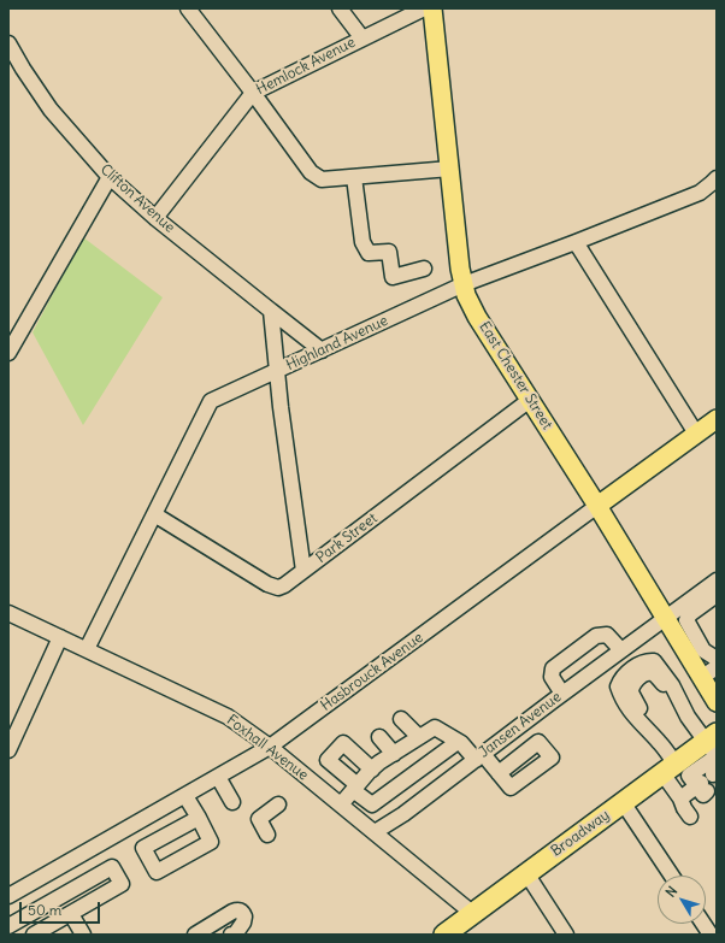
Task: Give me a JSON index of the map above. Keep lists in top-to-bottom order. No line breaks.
{"streets":{"highway":["Broadway"],"main road":["East Chester Street","Hasbrouck Avenue"],"street":["Hemlock Avenue","Clifton Avenue","Highland Avenue","Park Street","Jansen Avenue","Foxhall Avenue"]},"crossings":[["Hemlock Avenue","Clifton Avenue"],["Clifton Avenue","Highland Avenue"],["Highland Avenue","East Chester Street"],["Highland Avenue","Park Street"],["Highland Avenue","Foxhall Avenue"],["East Chester Street","Park Street"],["East Chester Street","Hasbrouck Avenue"],["East Chester Street","Jansen Avenue"],["Hasbrouck Avenue","Foxhall Avenue"],["Jansen Avenue","Foxhall Avenue"],["Foxhall Avenue","Broadway"]],"scale_bar":"50 m","north":"top left"}
